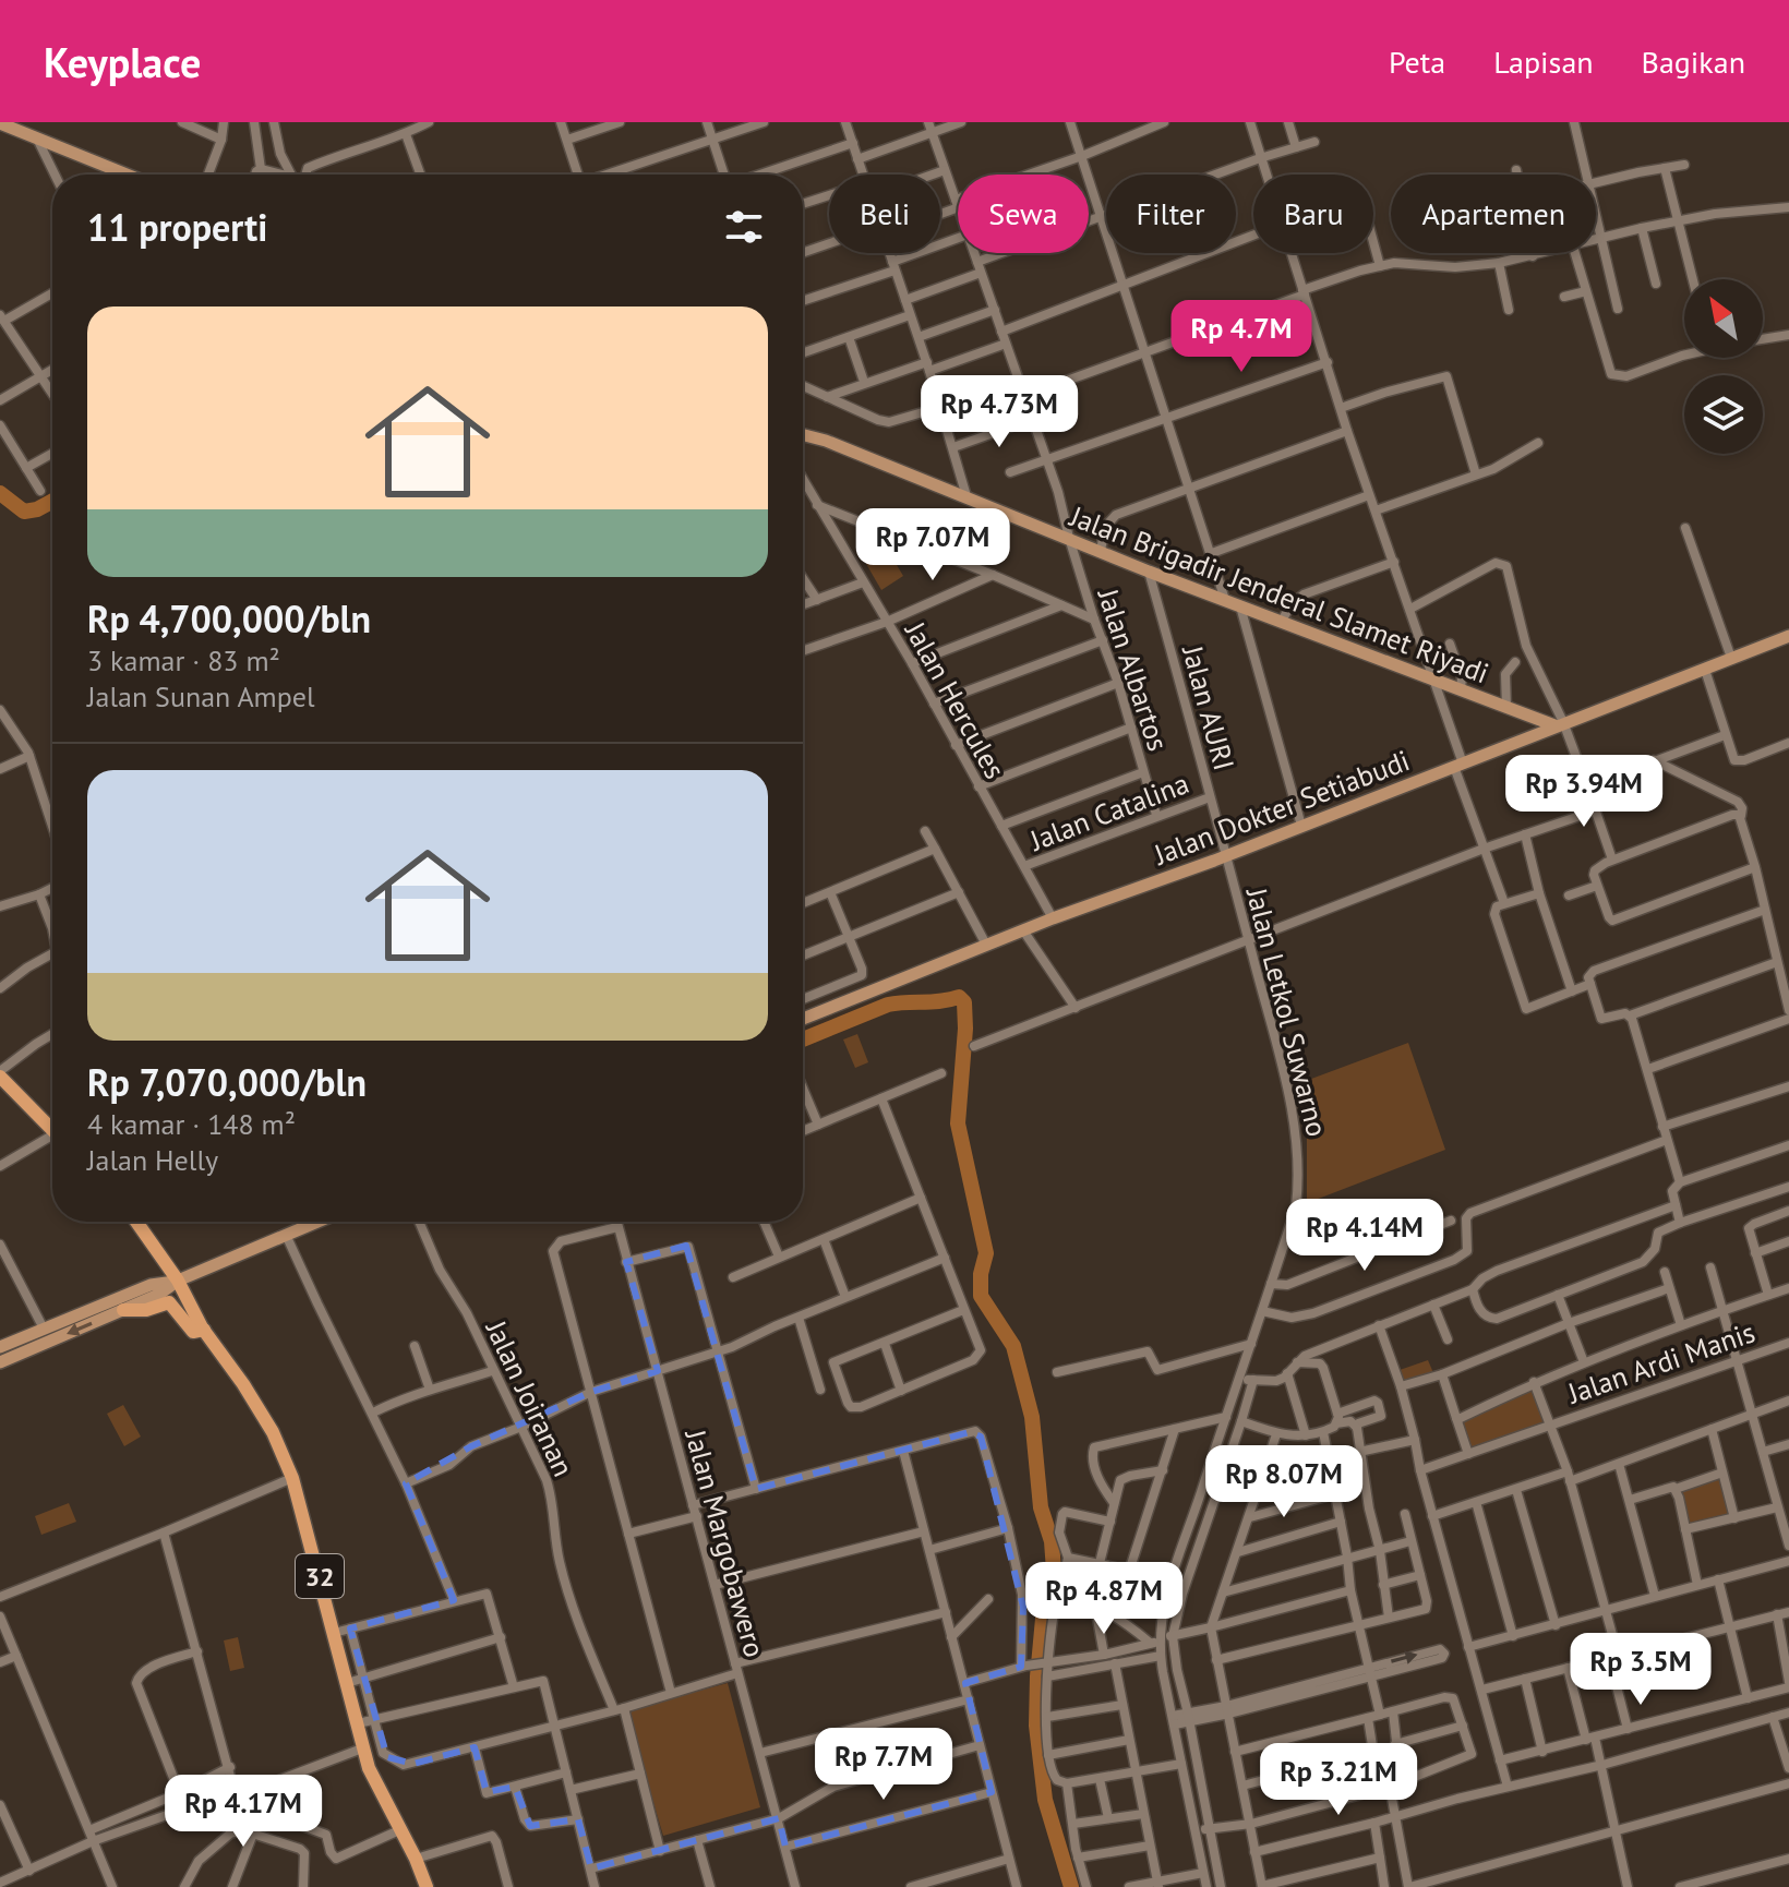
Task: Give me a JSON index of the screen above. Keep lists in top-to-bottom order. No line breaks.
{"streets":{"highway":["32"],"main road":["Jalan Brigadir Jenderal Slamet Riyadi","Jalan Dokter Setiabudi"],"street":["Jalan Albartos","Jalan Hercules","Jalan AURI","Jalan Catalina","Jalan Letkol Suwarno","Jalan Ardi Manis","Jalan Joiranan","Jalan Margobawero"]},"crossings":[["Jalan Brigadir Jenderal Slamet Riyadi","Jalan Albartos"],["Jalan Brigadir Jenderal Slamet Riyadi","Jalan AURI"],["Jalan Brigadir Jenderal Slamet Riyadi","Jalan Dokter Setiabudi"],["Jalan Albartos","Jalan Catalina"],["Jalan Hercules","Jalan Dokter Setiabudi"],["Jalan Hercules","Jalan Catalina"],["Jalan AURI","Jalan Dokter Setiabudi"],["Jalan AURI","Jalan Catalina"],["Jalan AURI","Jalan Letkol Suwarno"],["Jalan Dokter Setiabudi","Jalan Letkol Suwarno"]],"north":"top left","page":{"header":"Keyplace","nav":["Peta","Lapisan","Bagikan"],"chip":["Beli","Sewa","Filter","Baru","Apartemen"],"heading":"11 properti","list":[{"name":"Rp 4,700,000/bln","note":"3 kamar · 83 m² · Jalan Sunan Ampel"},{"name":"Rp 7,070,000/bln","note":"4 kamar · 148 m² · Jalan Helly"}],"price":["Rp 4.7M","Rp 4.73M","Rp 7.07M","Rp 3.94M","Rp 4.14M","Rp 8.07M","Rp 4.87M","Rp 3.5M","Rp 7.7M","Rp 3.21M","Rp 4.17M"]}}
